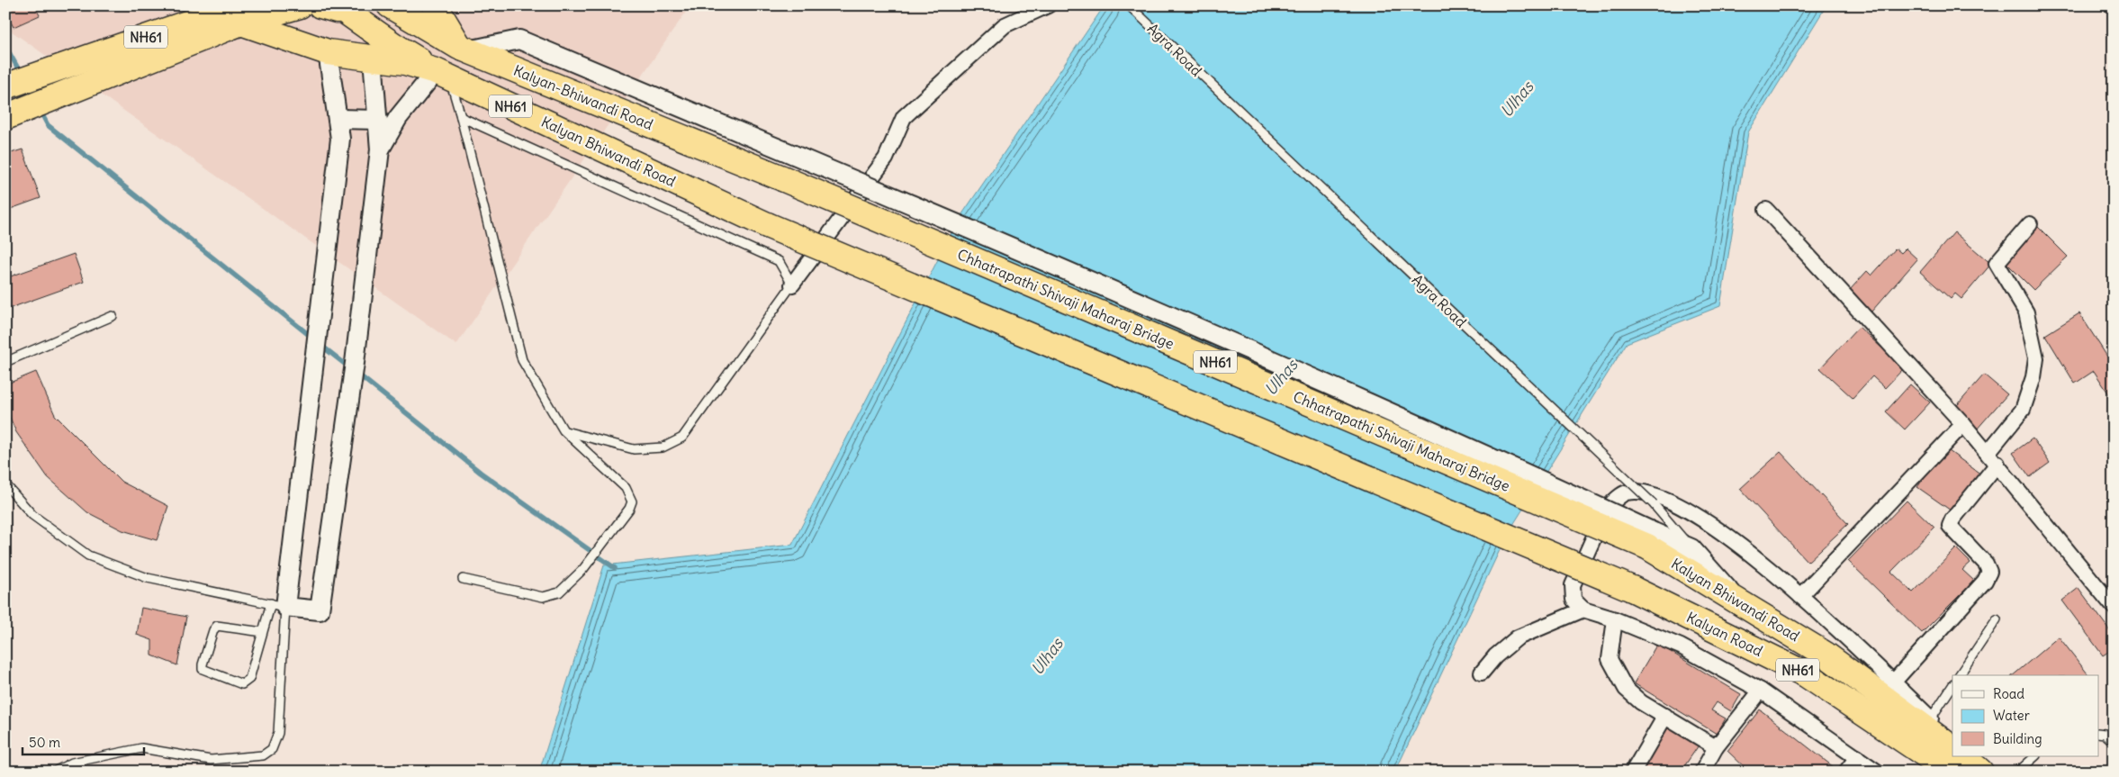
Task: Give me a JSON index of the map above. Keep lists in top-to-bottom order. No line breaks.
{"streets":{"highway":["NH61","Kalyan-Bhiwandi Road","Kalyan Bhiwandi Road","Chhatrapathi Shivaji Maharaj Bridge","Kalyan Road"],"street":["Agra Road"]},"crossings":[["NH61","Kalyan Bhiwandi Road"],["Agra Road","Kalyan Bhiwandi Road"],["Kalyan-Bhiwandi Road","Chhatrapathi Shivaji Maharaj Bridge"],["Kalyan Bhiwandi Road","Chhatrapathi Shivaji Maharaj Bridge"],["Kalyan Bhiwandi Road","Kalyan Road"]],"water":["Ulhas"],"legend":["Road","Water","Building"],"scale_bar":"50 m"}
